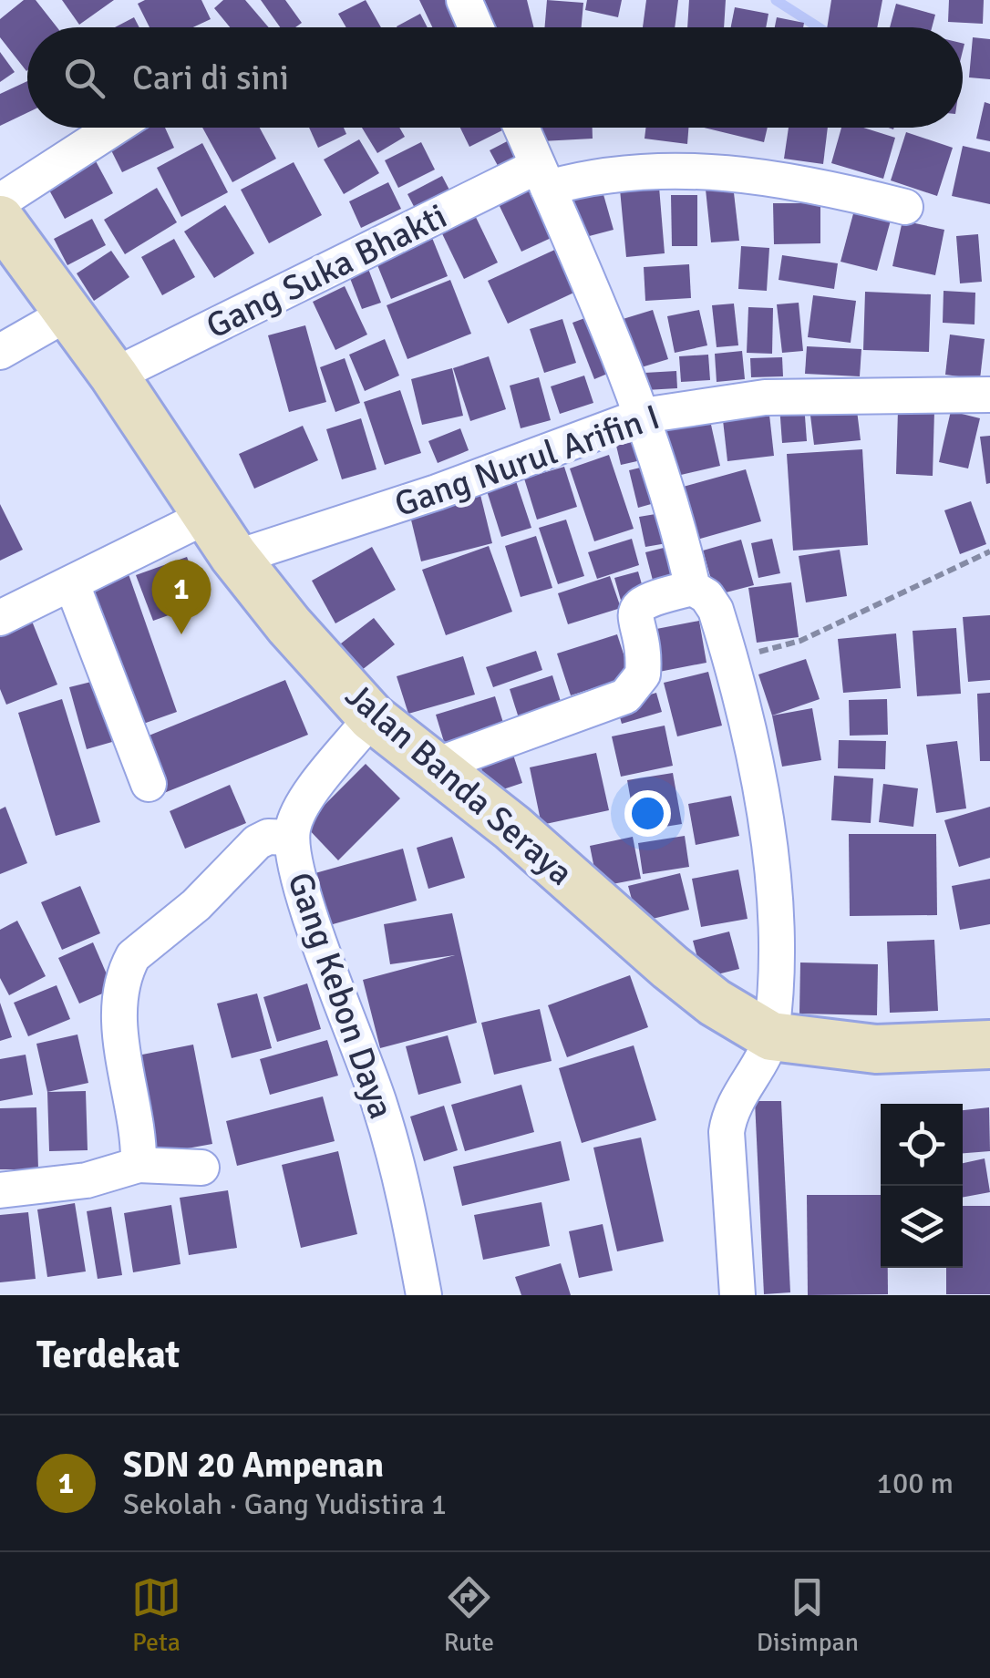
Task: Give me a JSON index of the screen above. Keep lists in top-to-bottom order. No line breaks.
{"streets":{"street":["Gang Suka Bhakti","Gang Nurul Arifin I","Jalan Banda Seraya","Gang Kebon Daya"]},"crossings":[["Gang Suka Bhakti","Jalan Banda Seraya"],["Gang Nurul Arifin I","Jalan Banda Seraya"],["Jalan Banda Seraya","Gang Kebon Daya"]],"page":{"search":"Cari di sini","pins":"1","heading":"Terdekat","list":[{"mark":"1","name":"SDN 20 Ampenan","note":"Sekolah · Gang Yudistira 1","value":"100 m"}],"nav":["Peta","Rute","Disimpan"]}}
